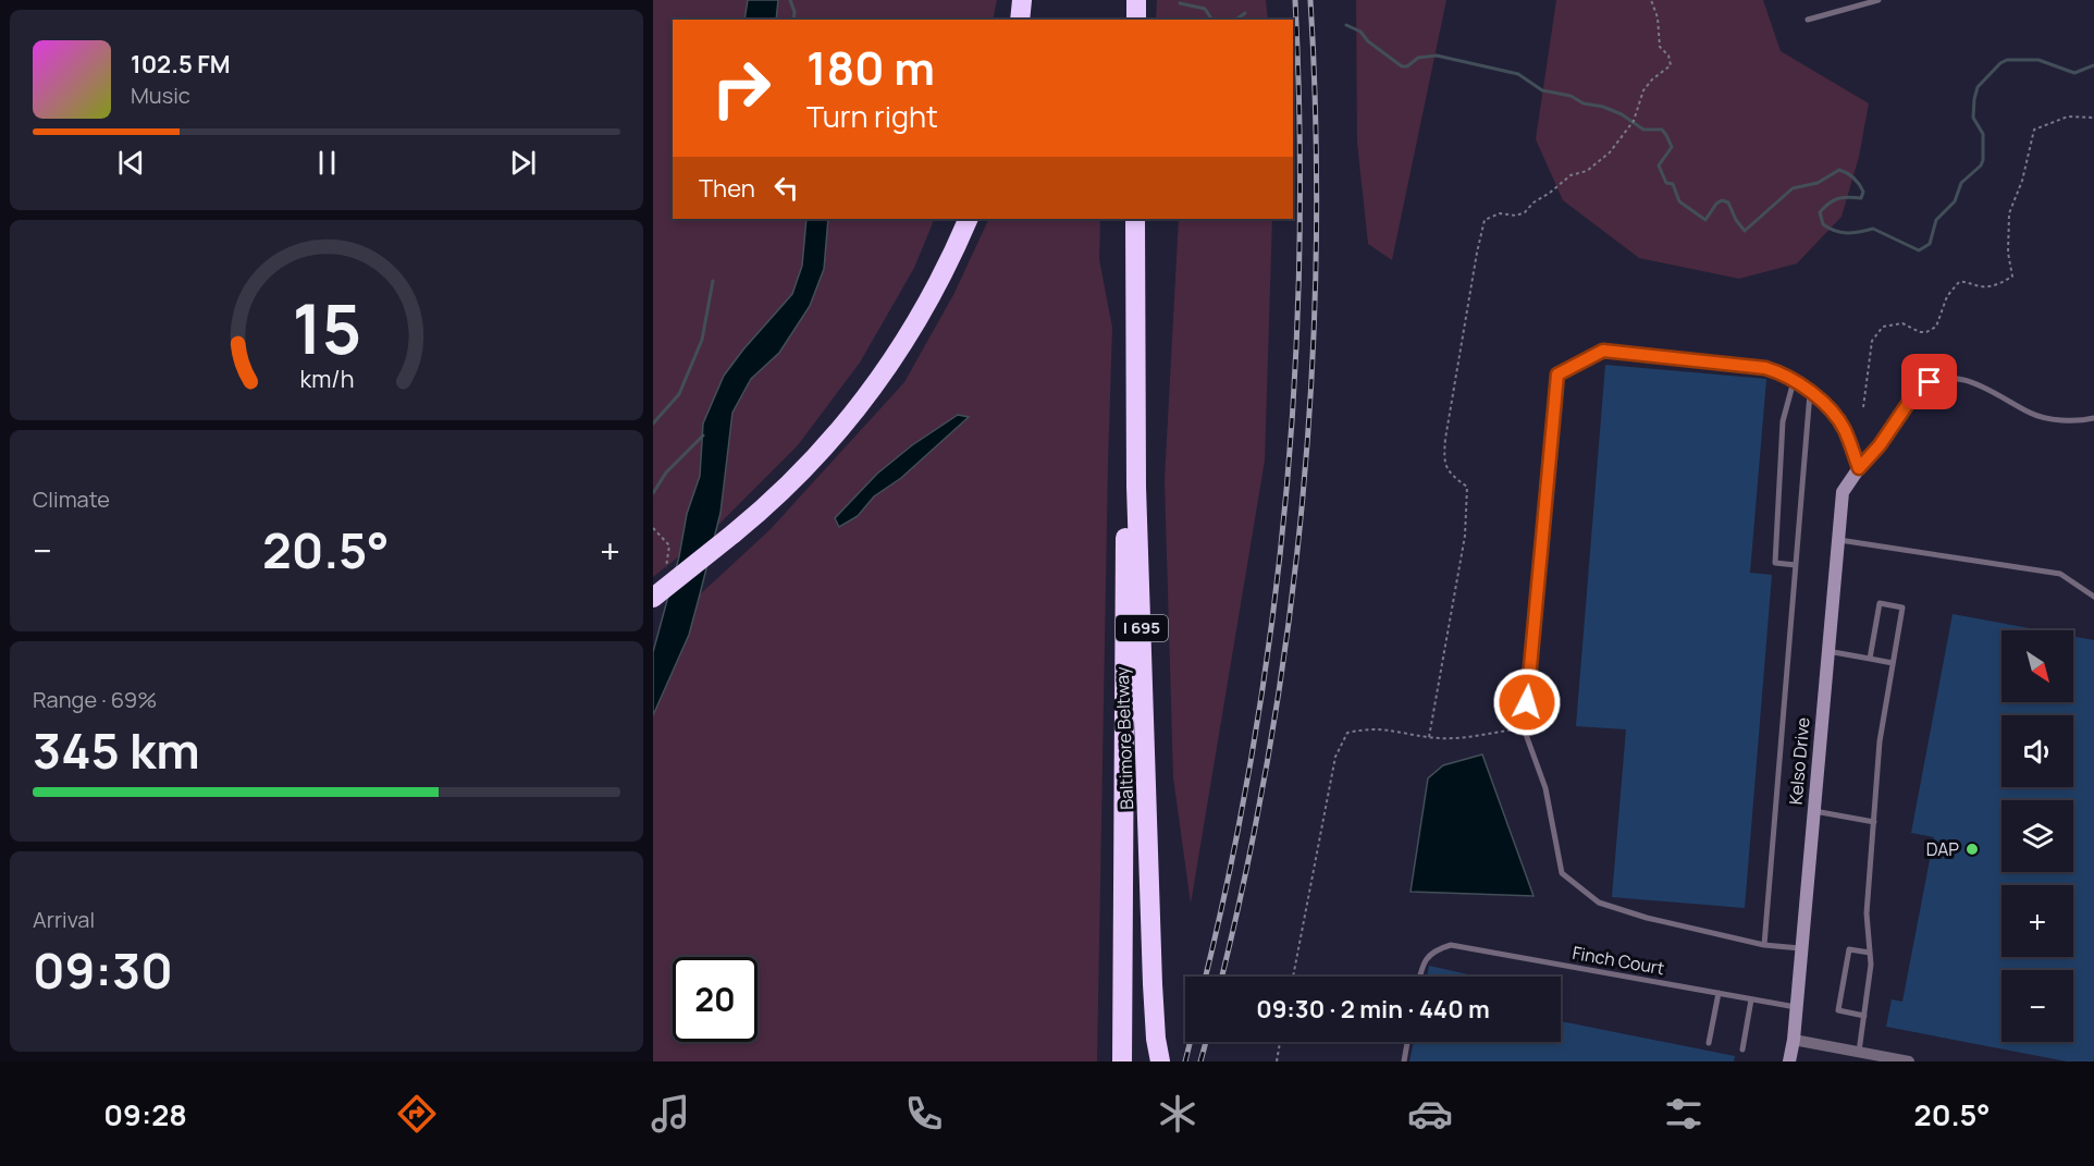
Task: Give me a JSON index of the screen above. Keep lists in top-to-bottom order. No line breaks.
{"streets":{"highway":["I 695","Baltimore Beltway"],"street":["Kelso Drive"],"lane":["Finch Court"]},"crossings":[["Kelso Drive","Finch Court"]],"places":["DAP"],"north":"bottom right","page":{"turn":["180 m","Turn right"],"song":["102.5 FM","Music"],"then":"Then","tile":["Climate",["Range · 69%","345 km"],["Arrival","09:30"]],"heat":["−","20.5°","+"],"map_buttons":["+","−"],"limit":"20","trip":"09:30 · 2 min · 440 m","tabs":["09:28","20.5°"],"gauge":["15","km/h"]}}
